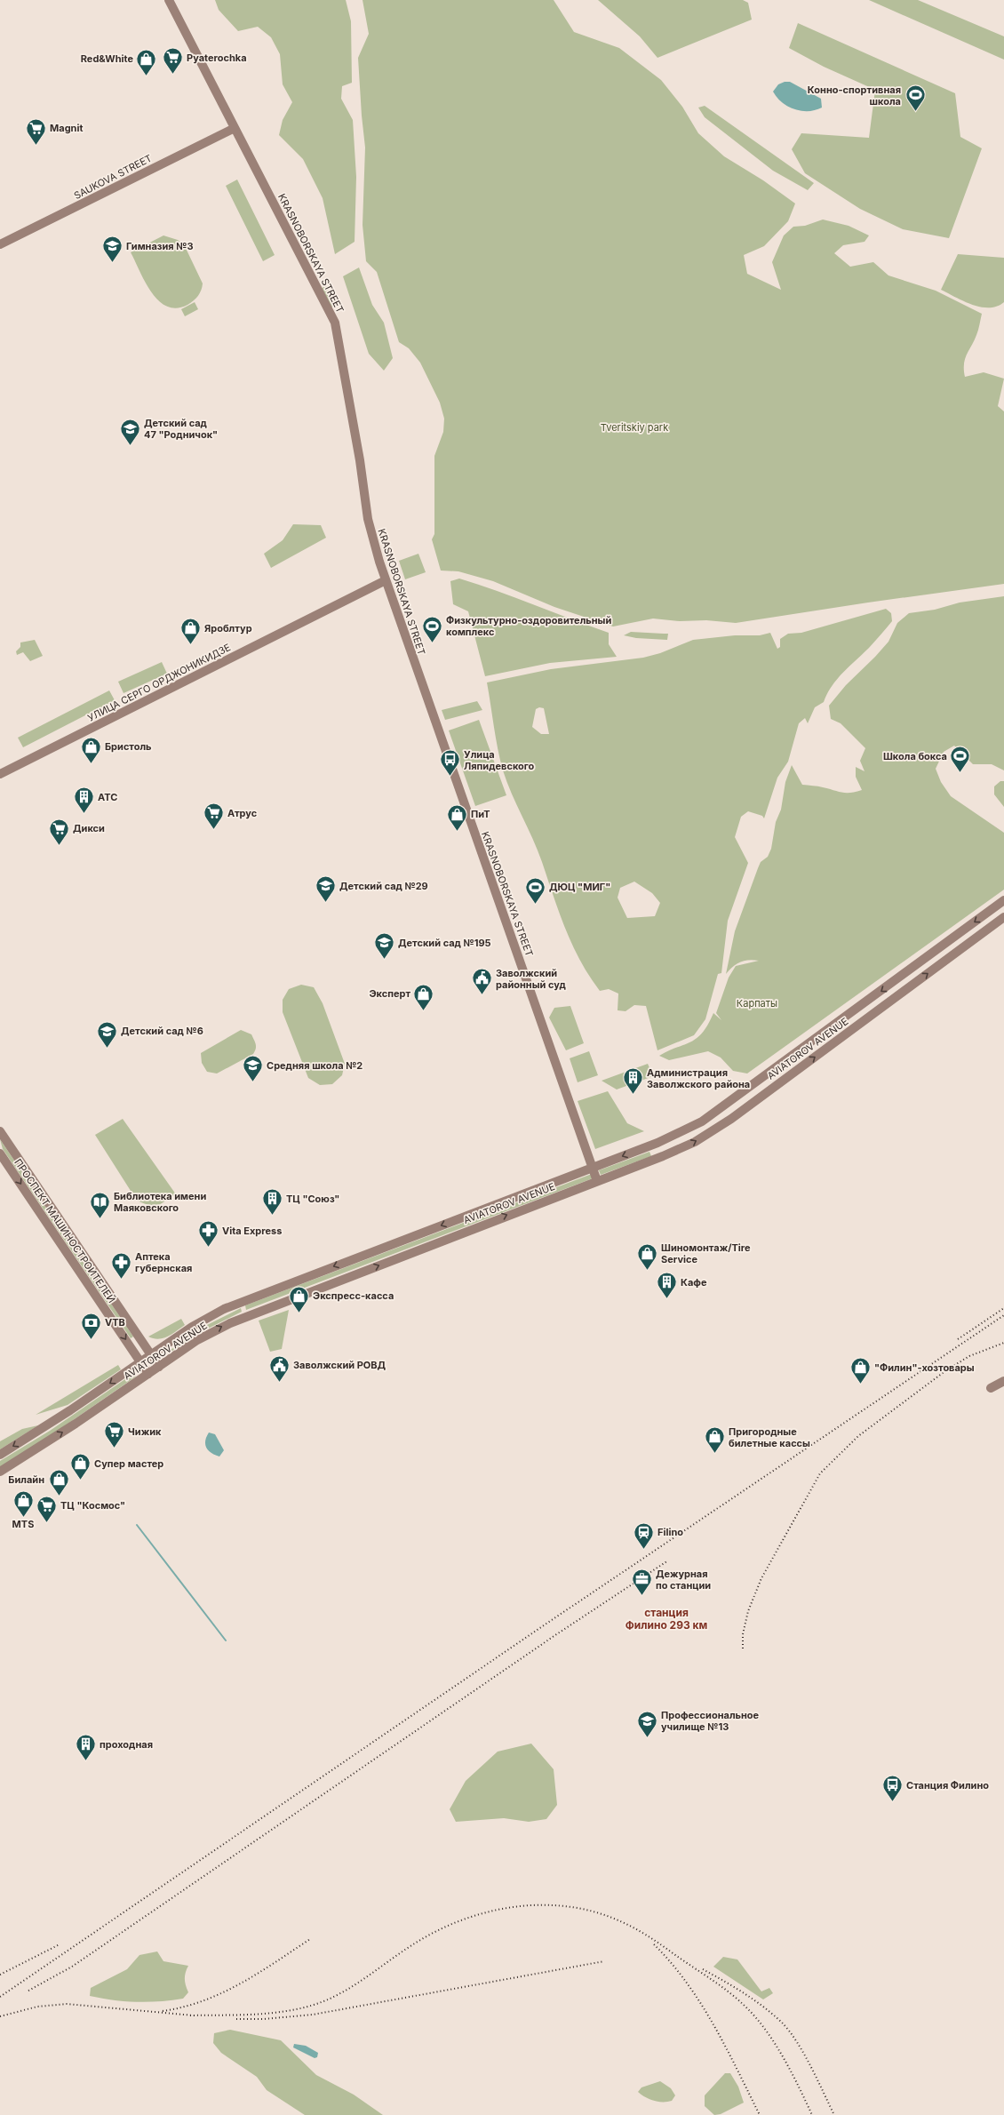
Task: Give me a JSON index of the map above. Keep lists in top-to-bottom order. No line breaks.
{"streets":{"main road":["SAUKOVA STREET","KRASNOBORSKAYA STREET","УЛИЦА СЕРГО ОРДЖОНИКИДЗЕ","AVIATOROV AVENUE","ПРОСПЕКТ МАШИНОСТРОИТЕЛЕЙ"]},"crossings":[["SAUKOVA STREET","KRASNOBORSKAYA STREET"],["KRASNOBORSKAYA STREET","УЛИЦА СЕРГО ОРДЖОНИКИДЗЕ"],["KRASNOBORSKAYA STREET","AVIATOROV AVENUE"],["AVIATOROV AVENUE","ПРОСПЕКТ МАШИНОСТРОИТЕЛЕЙ"]],"districts":["станция Филино 293 км"],"parks":["Tveritskiy park","Карпаты"],"places":{"supermarket":["Pyaterochka","Magnit","Атрус","Дикси","Чижик","ТЦ \"Космос\""],"shop":["Red&White","Яроблтур","Бристоль","ПиТ","Эксперт","Шиномонтаж/Tire Service","Экспресс-касса","\"Филин\"-хозтовары","Пригородные билетные кассы","Супер мастер","Билайн","MTS"],"sports":["Конно-спортивная школа","Физкультурно-оздоровительный комплекс","Школа бокса","ДЮЦ \"МИГ\""],"school or university":["Гимназия №3","Детский сад 47 \"Родничок\"","Детский сад №29","Детский сад №195","Детский сад №6","Средняя школа №2","Профессиональное училище №13"],"bus stop":["Улица Ляпидевского","Станция Филино"],"building":["АТС","Администрация Заволжского района","ТЦ \"Союз\"","Кафе","проходная"],"public building":["Заволжский районный суд","Заволжский РОВД"],"library":["Библиотека имени Маяковского"],"pharmacy":["Vita Express","Аптека губернская"],"bank":["VTB"],"station":["Filino"],"office":["Дежурная по станции"]}}
